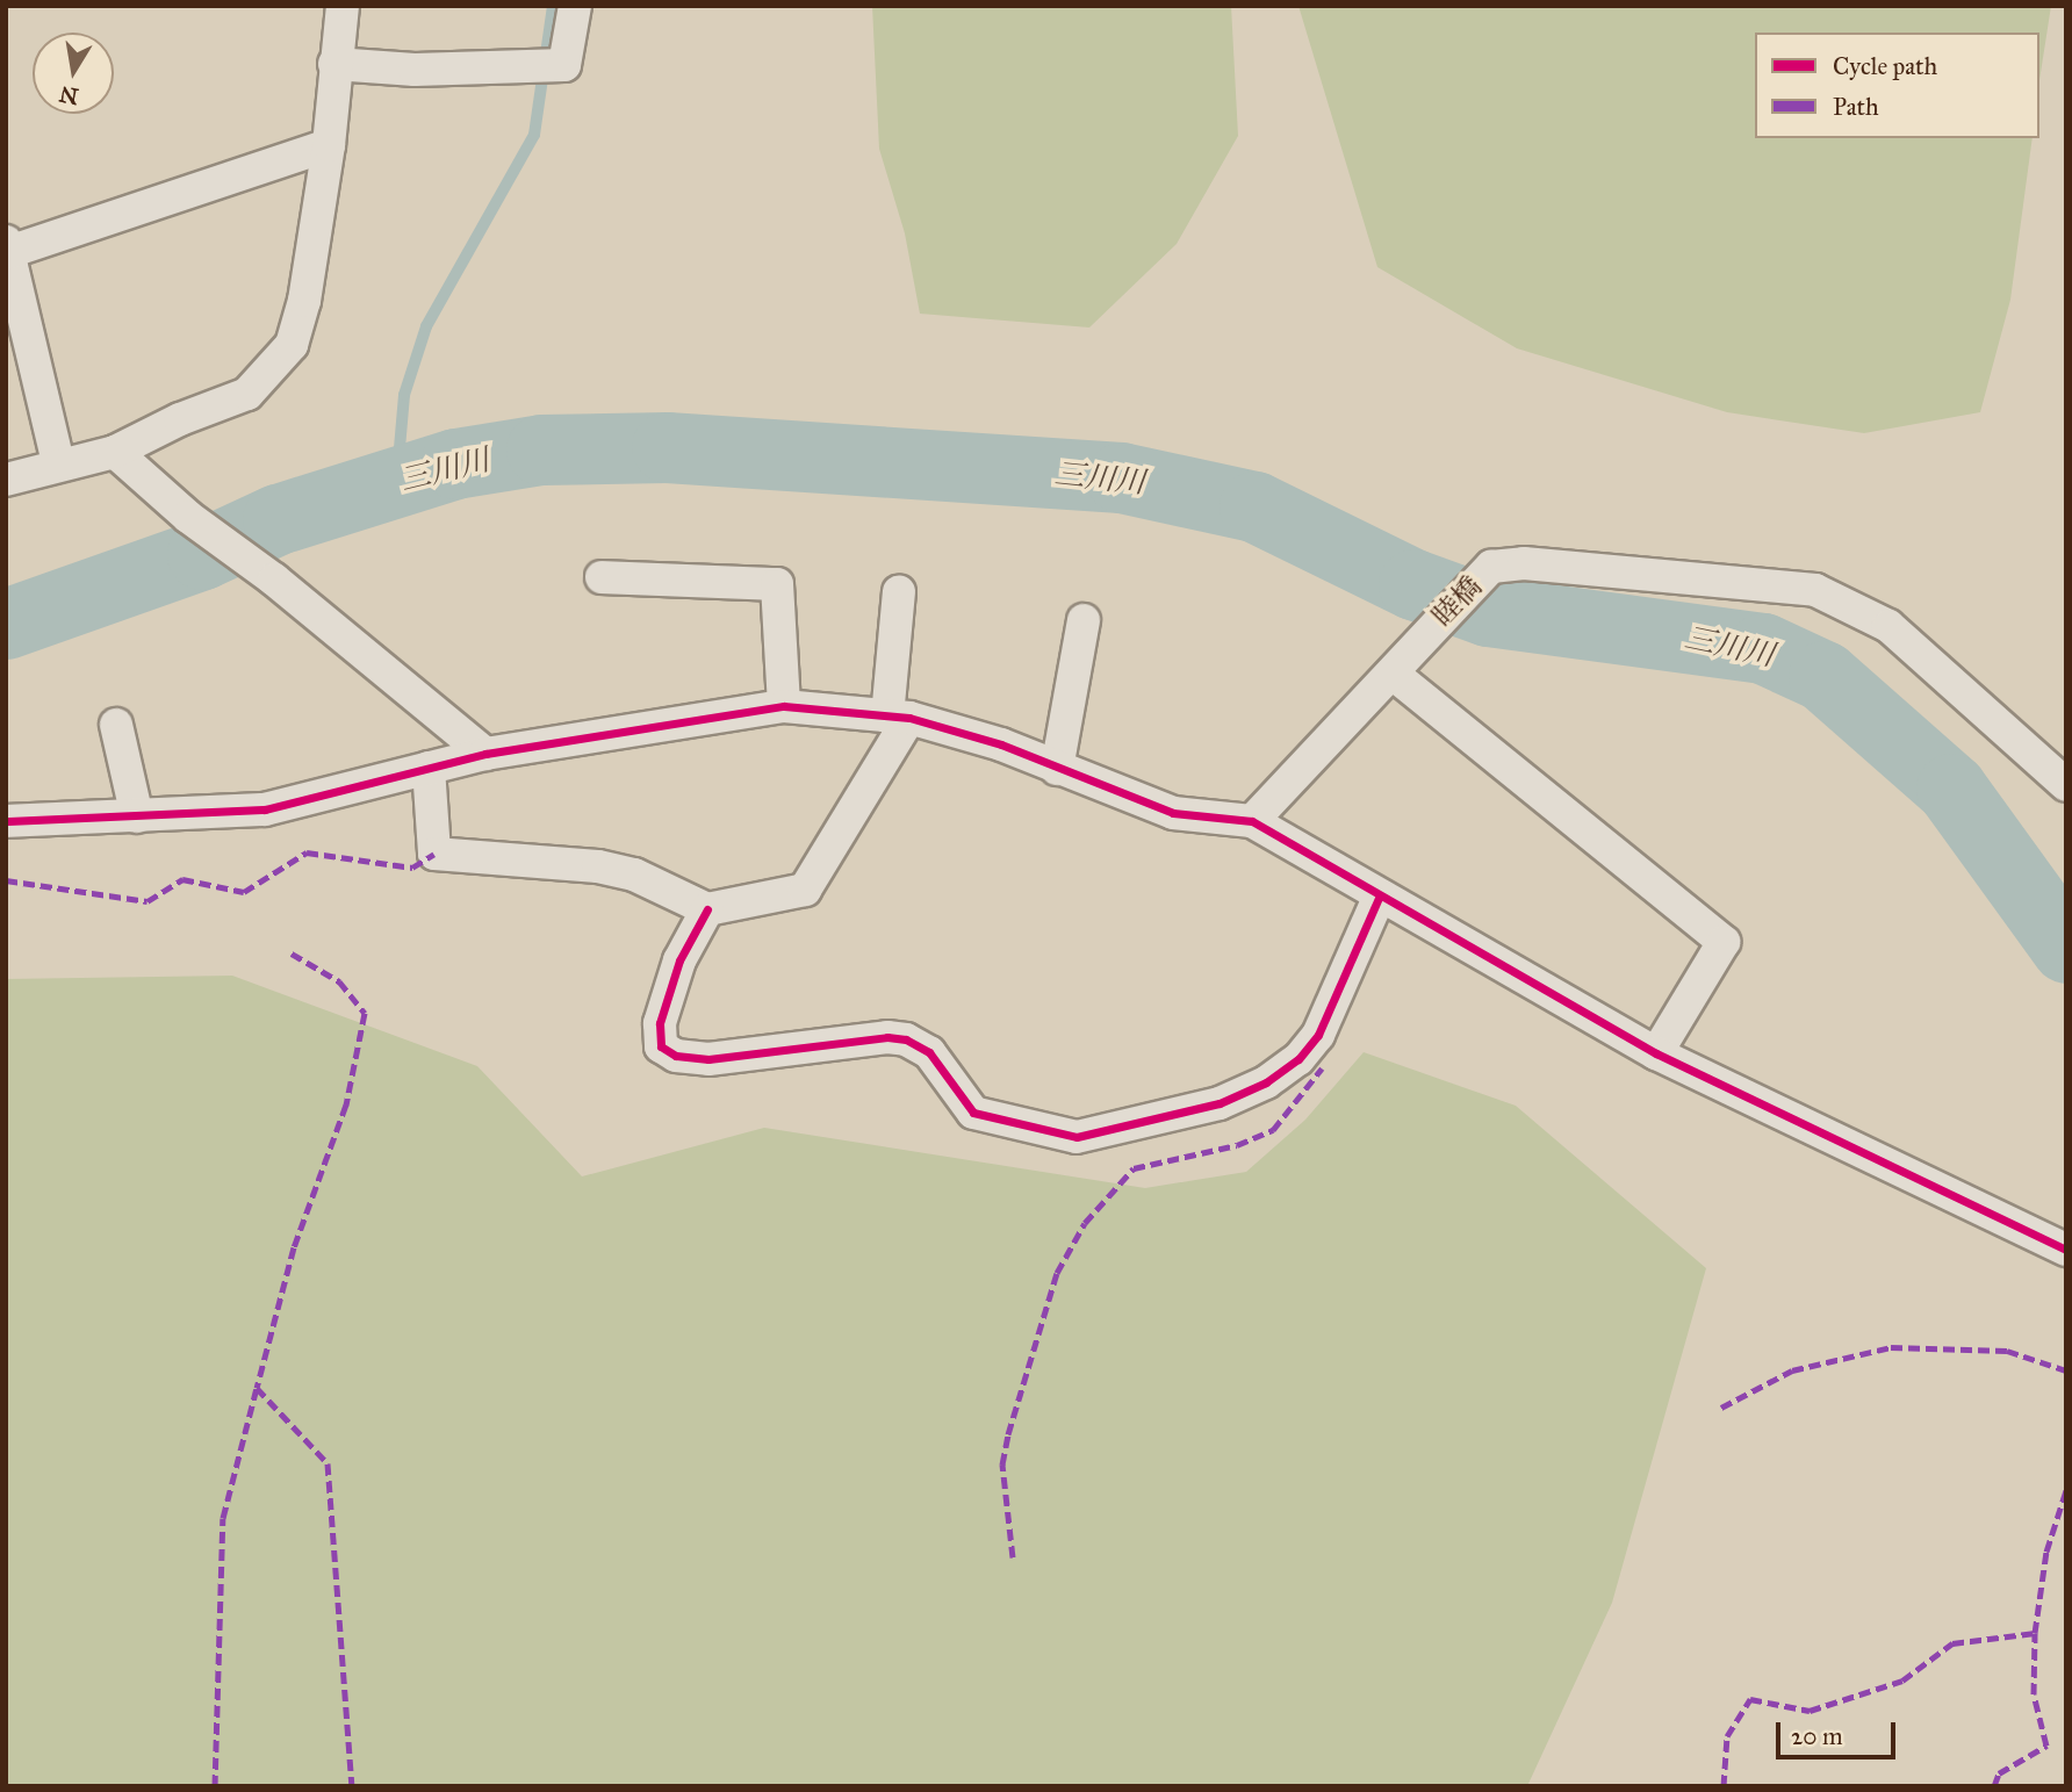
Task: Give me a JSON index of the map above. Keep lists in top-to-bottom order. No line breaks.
{"streets":{"street":["睦橋"]},"water":["三川川"],"legend":["Cycle path","Path"],"scale_bar":"20 m","north":"bottom"}
